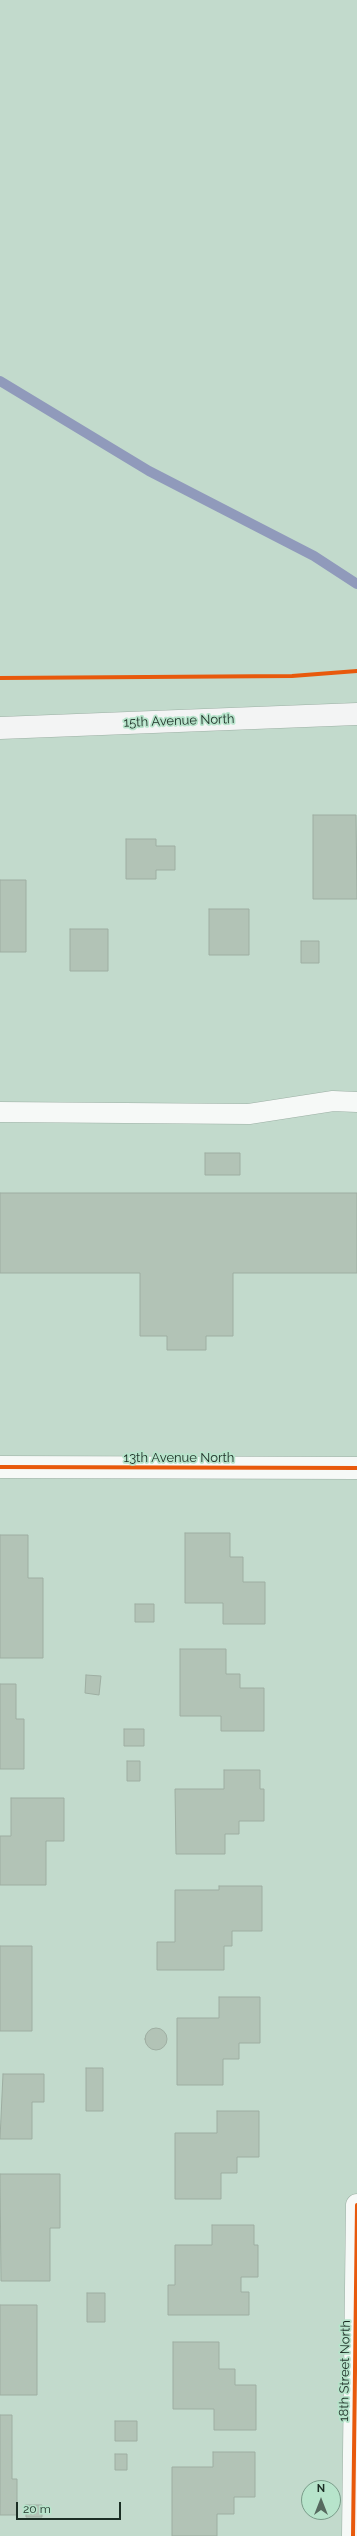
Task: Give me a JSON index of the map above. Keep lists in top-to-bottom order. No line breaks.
{"streets":{"main road":["15th Avenue North"],"street":["13th Avenue North","18th Street North"]},"scale_bar":"20 m","north":"top"}
